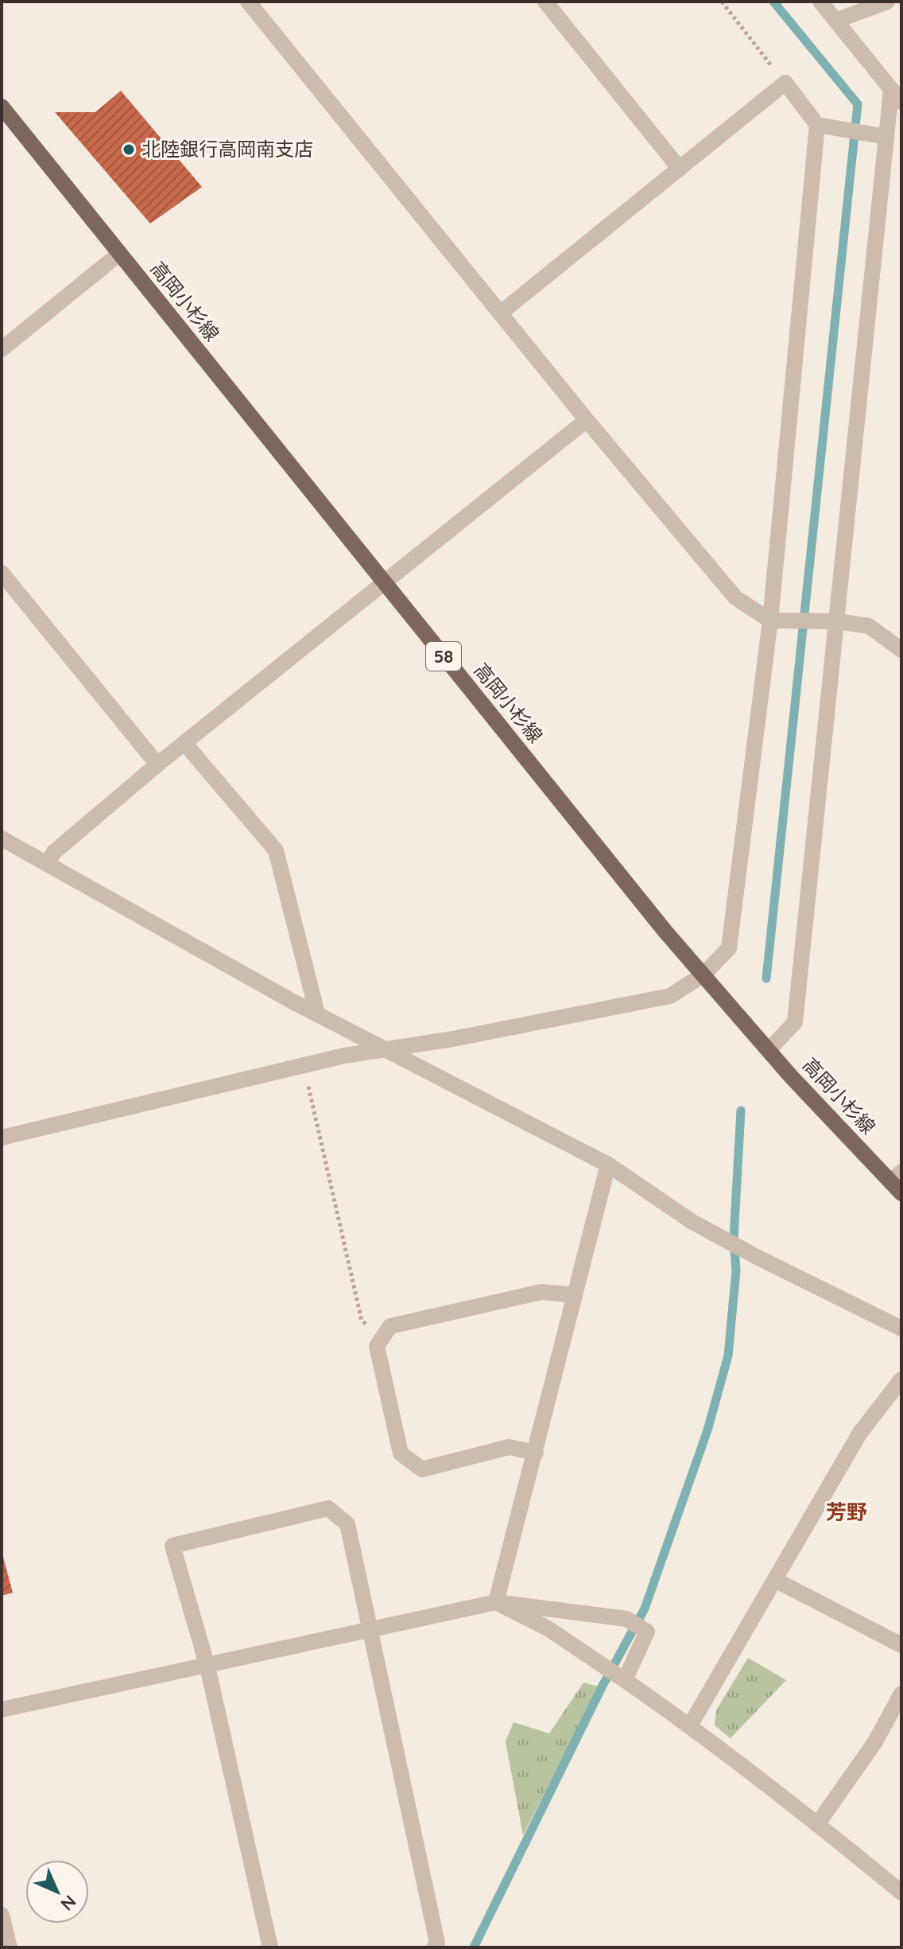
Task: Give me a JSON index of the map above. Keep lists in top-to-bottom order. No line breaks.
{"streets":{"main road":["高岡小杉線","58"]},"districts":["芳野"],"places":["北陸銀行高岡南支店"],"north":"bottom right"}
